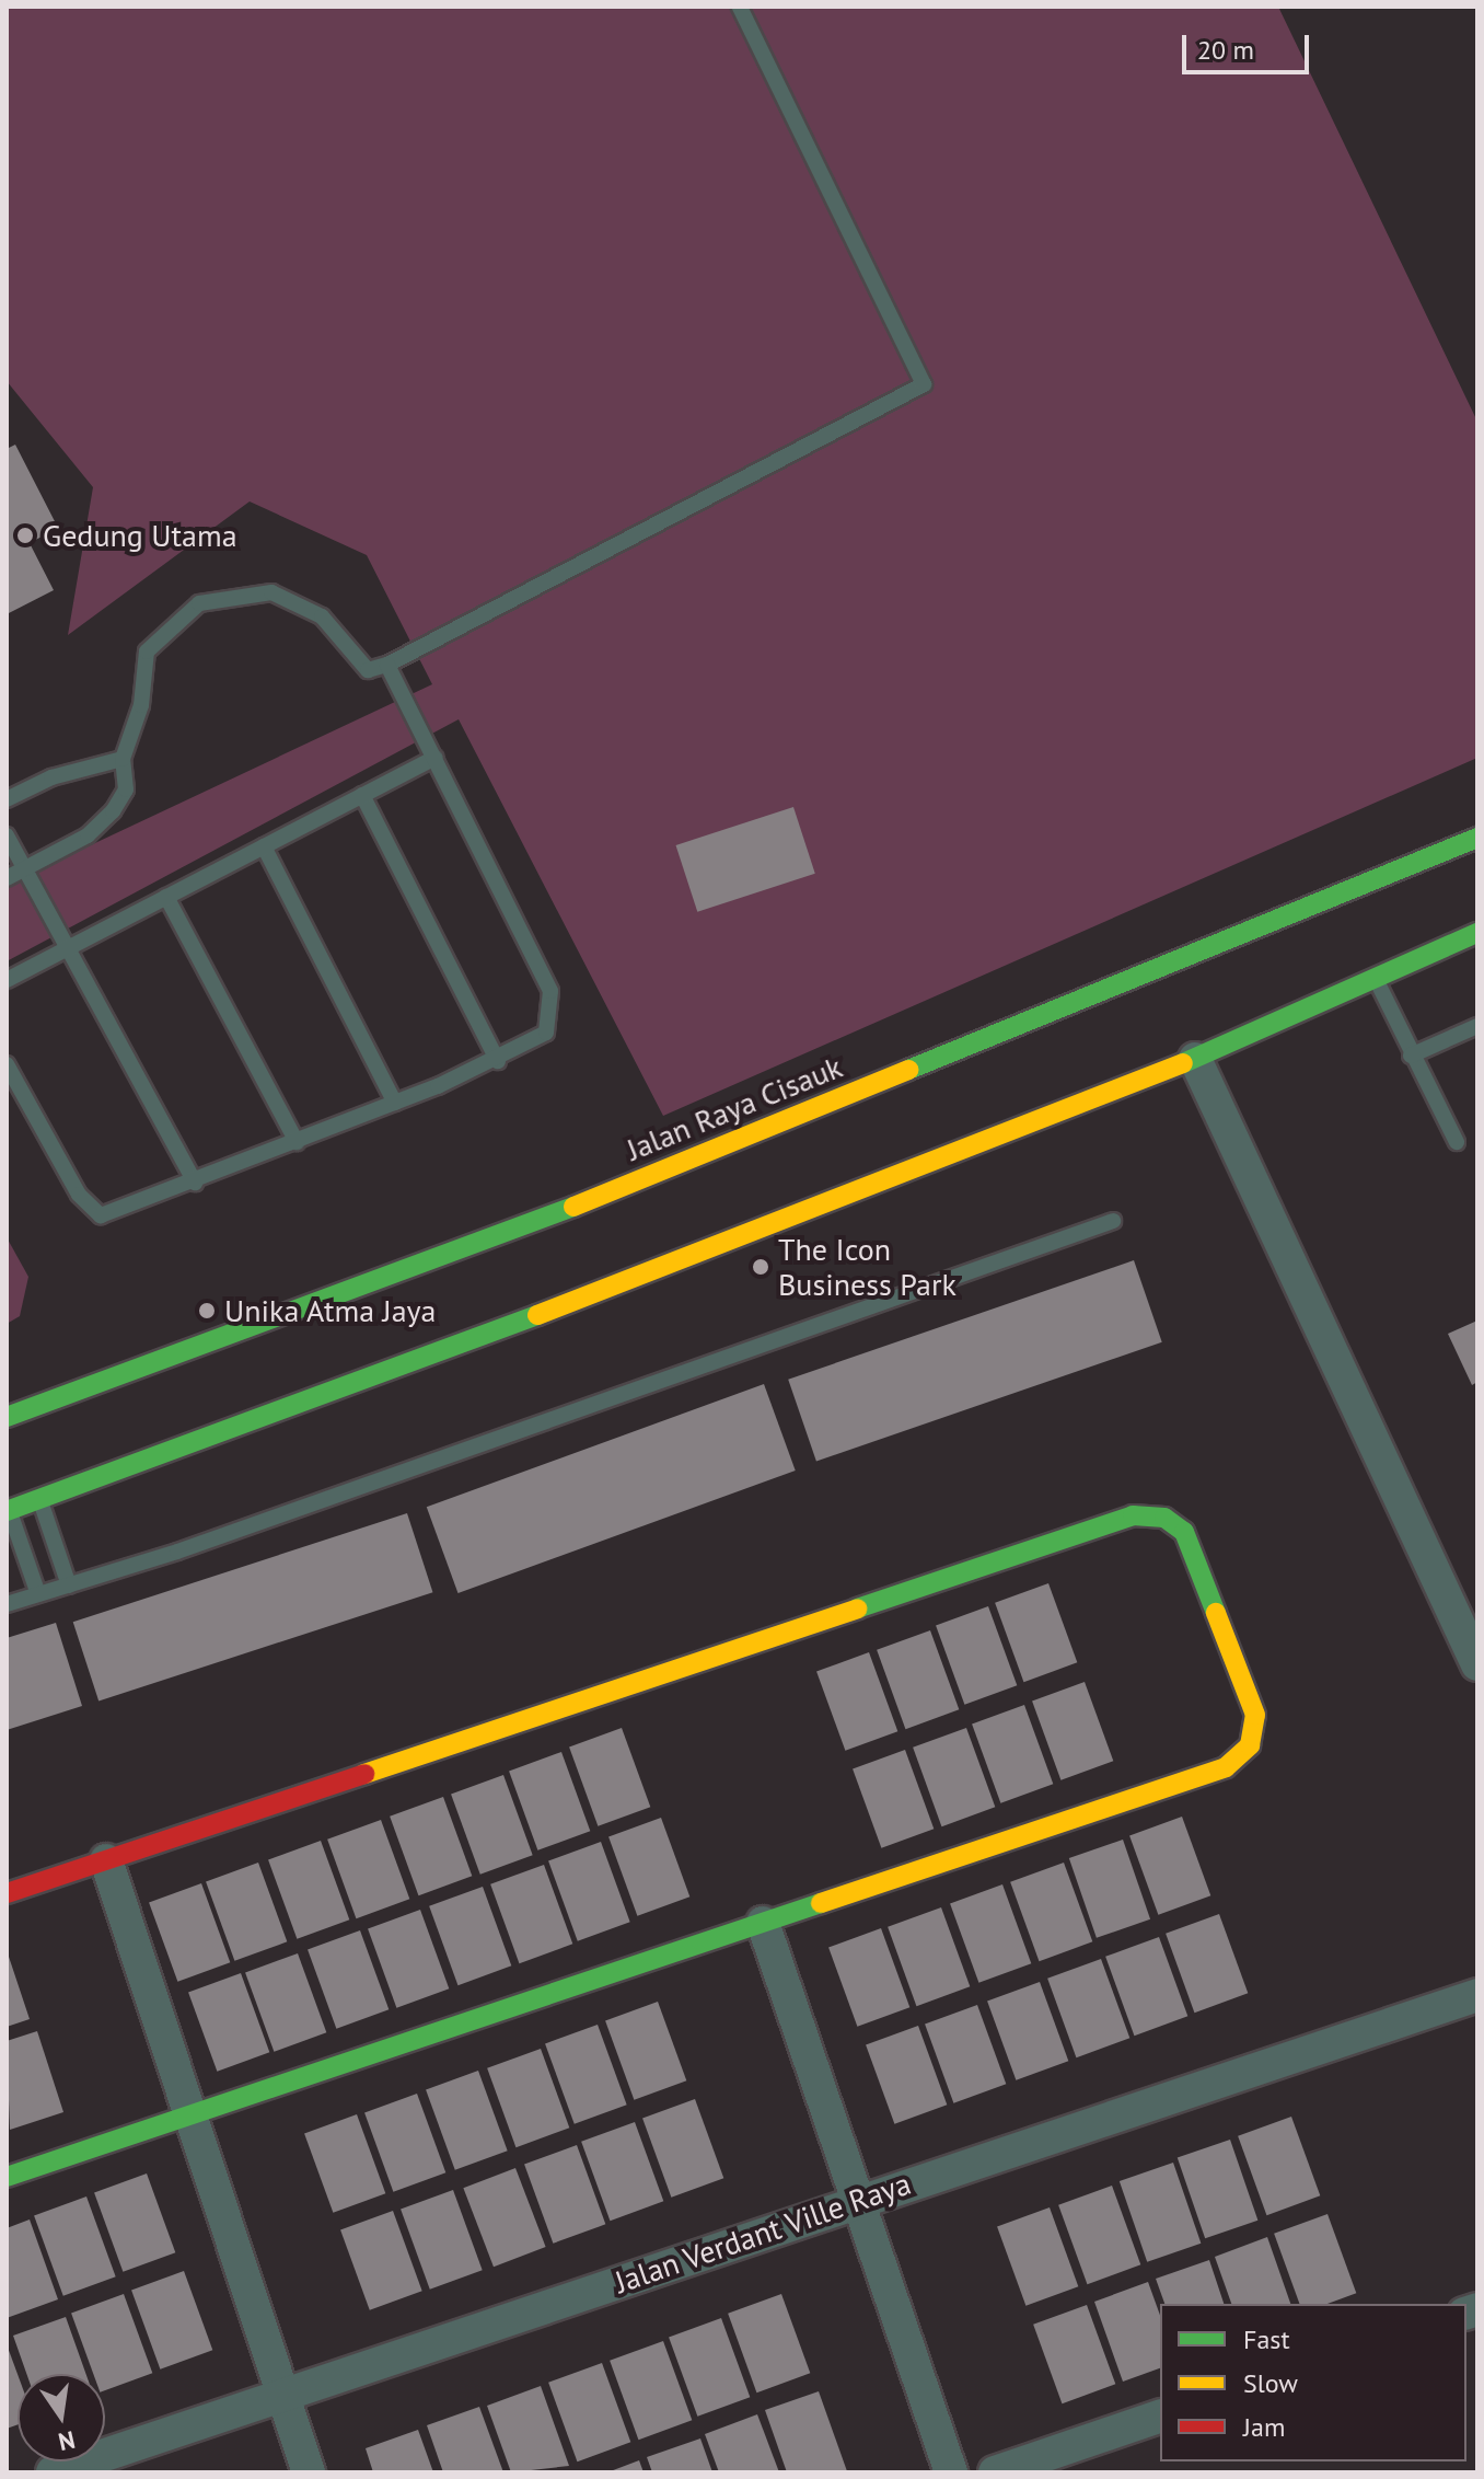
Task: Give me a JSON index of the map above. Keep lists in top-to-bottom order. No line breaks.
{"streets":{"main road":["Jalan Raya Cisauk"],"street":["Jalan Verdant Ville Raya"]},"places":["Gedung Utama","The Icon Business Park","Unika Atma Jaya"],"legend":["Fast","Slow","Jam"],"scale_bar":"20 m","north":"bottom"}
